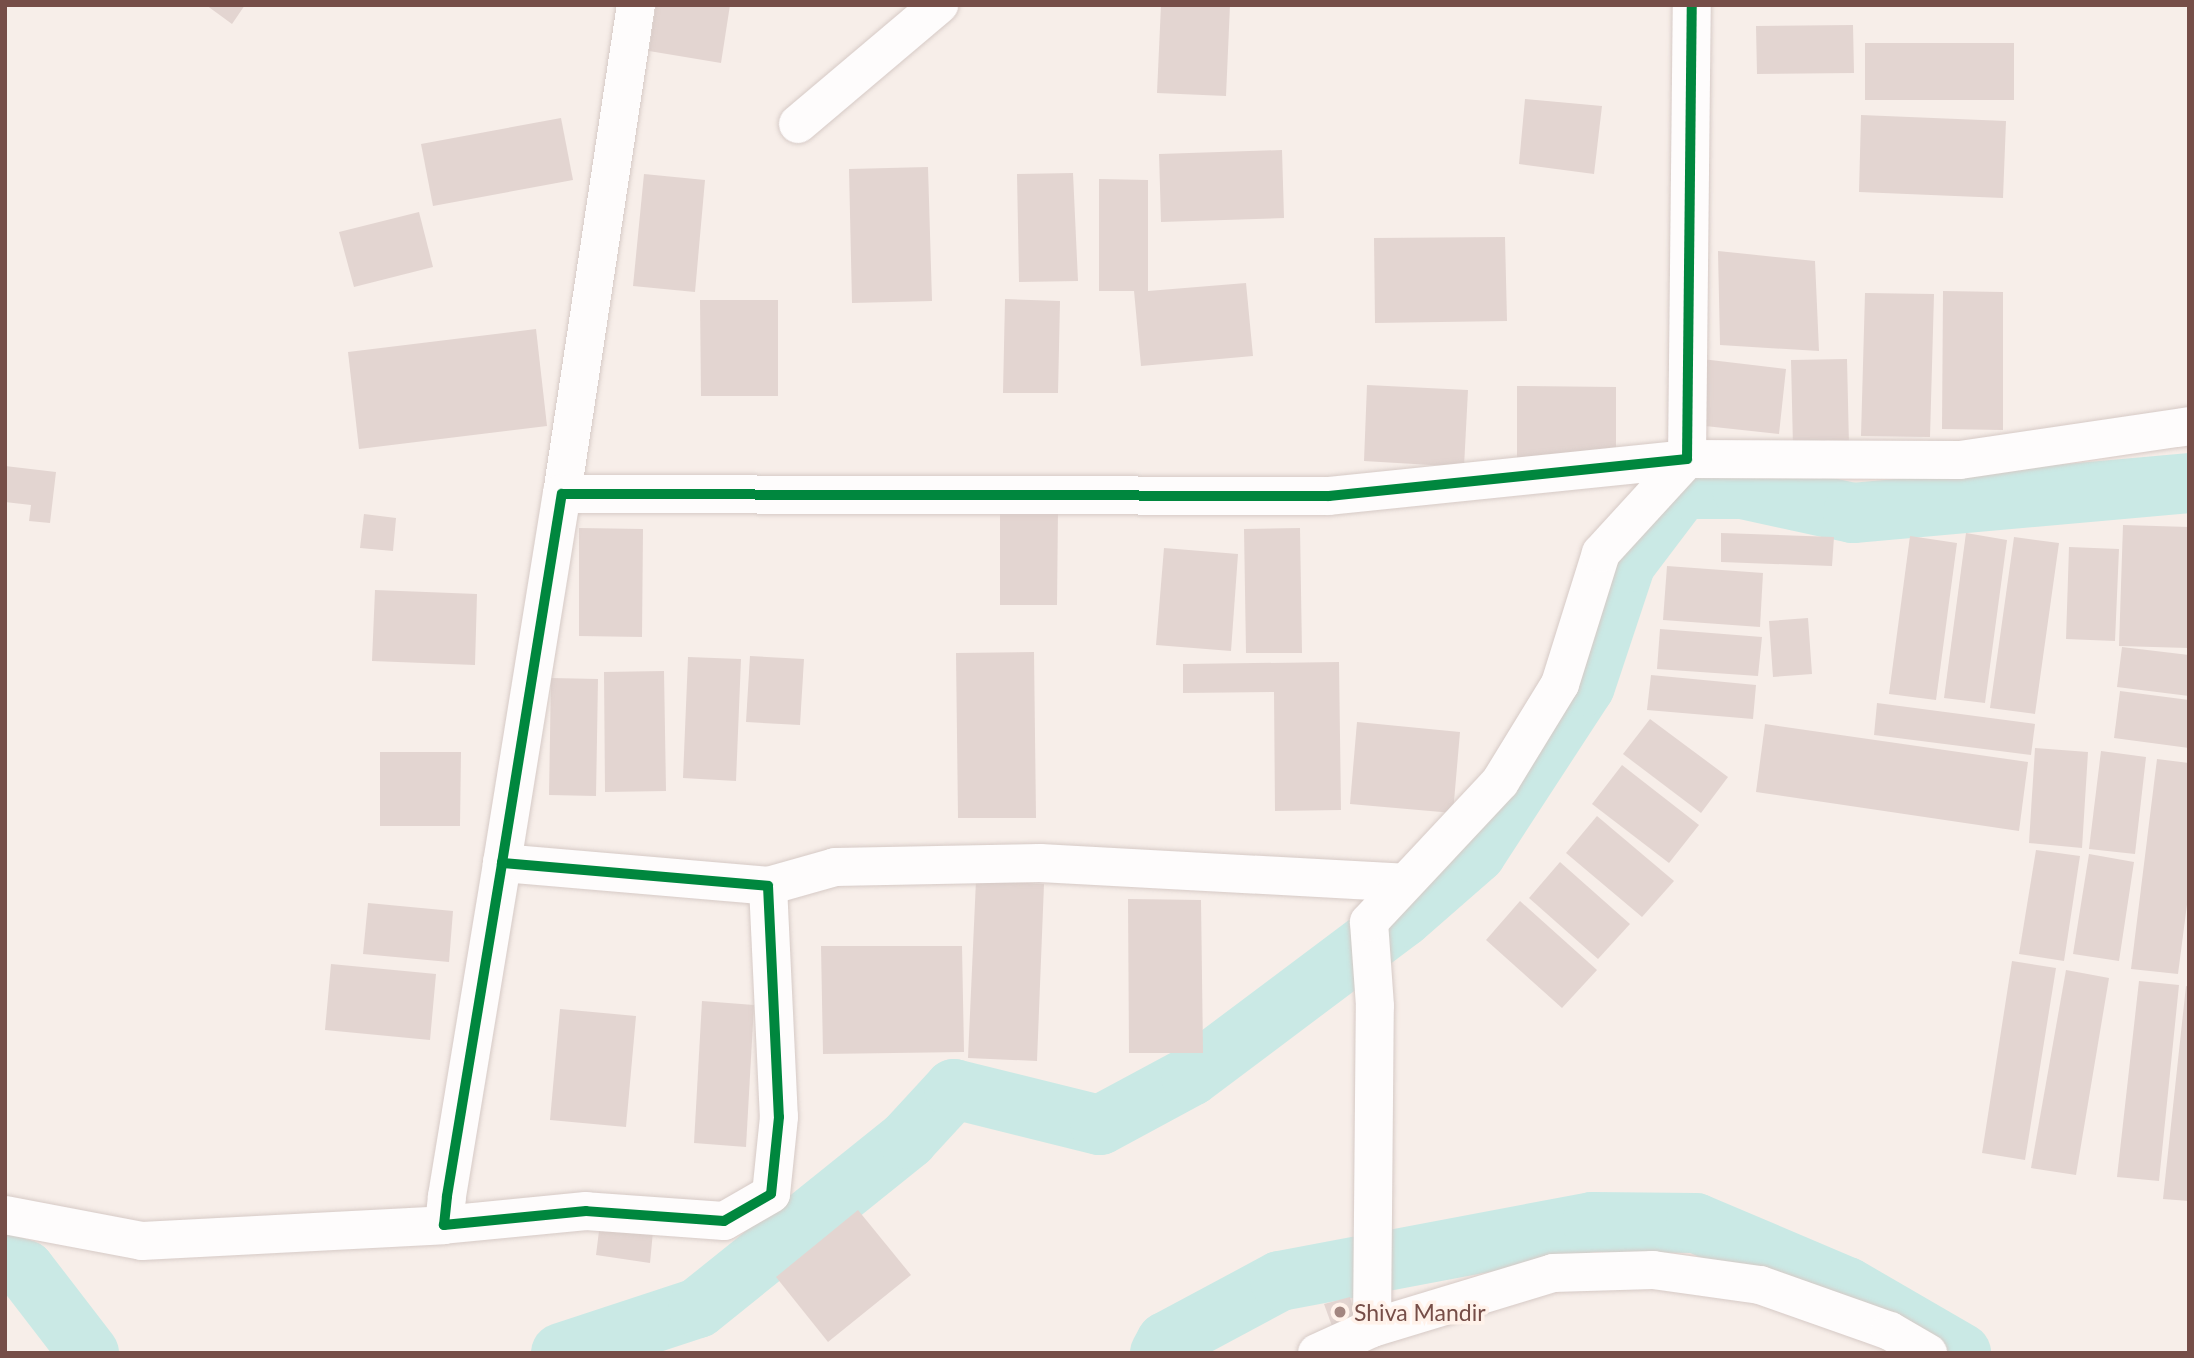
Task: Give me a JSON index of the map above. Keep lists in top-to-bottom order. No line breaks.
{"places":["Shiva Mandir"]}
